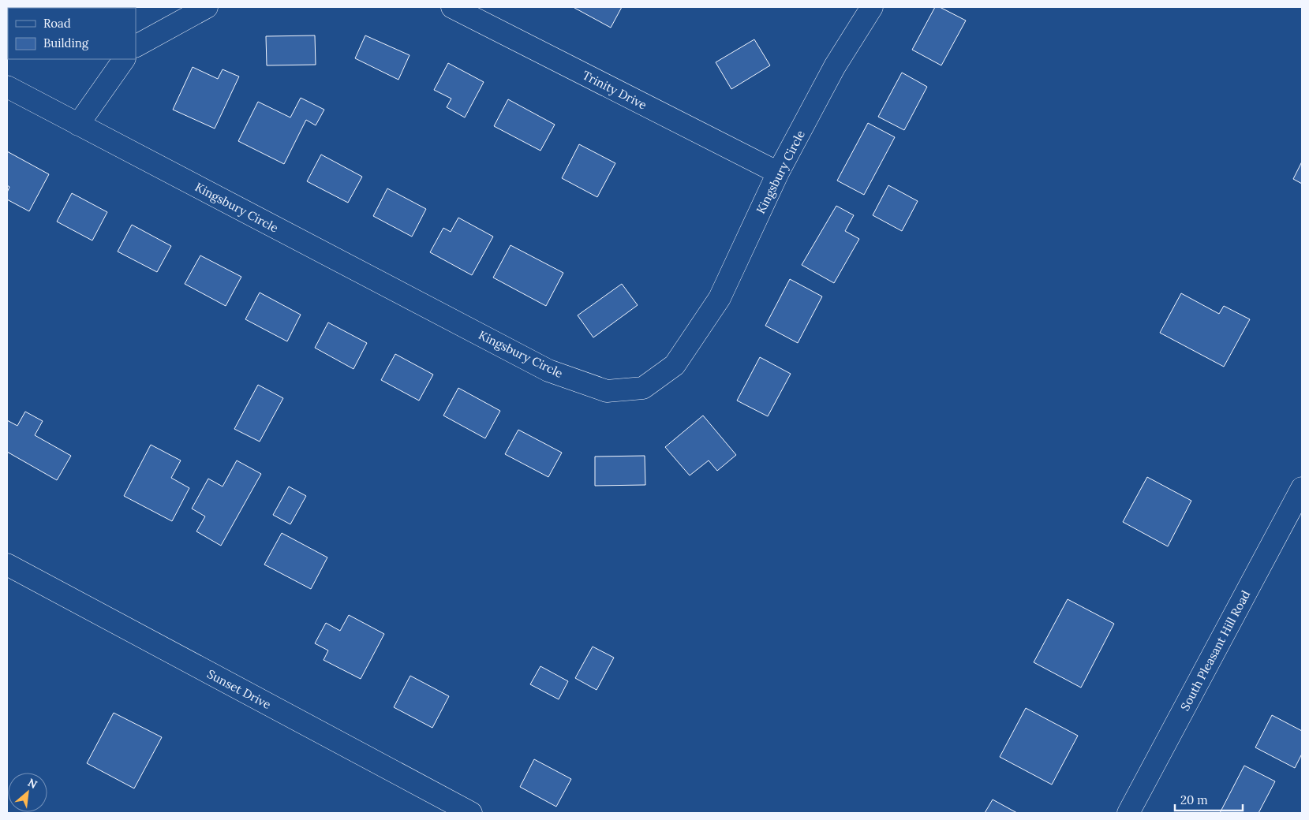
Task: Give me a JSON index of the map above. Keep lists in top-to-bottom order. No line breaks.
{"streets":{"street":["Trinity Drive","Kingsbury Circle","South Pleasant Hill Road","Sunset Drive"]},"crossings":[["Trinity Drive","Kingsbury Circle"]],"legend":["Road","Building"],"scale_bar":"20 m","north":"top right"}
